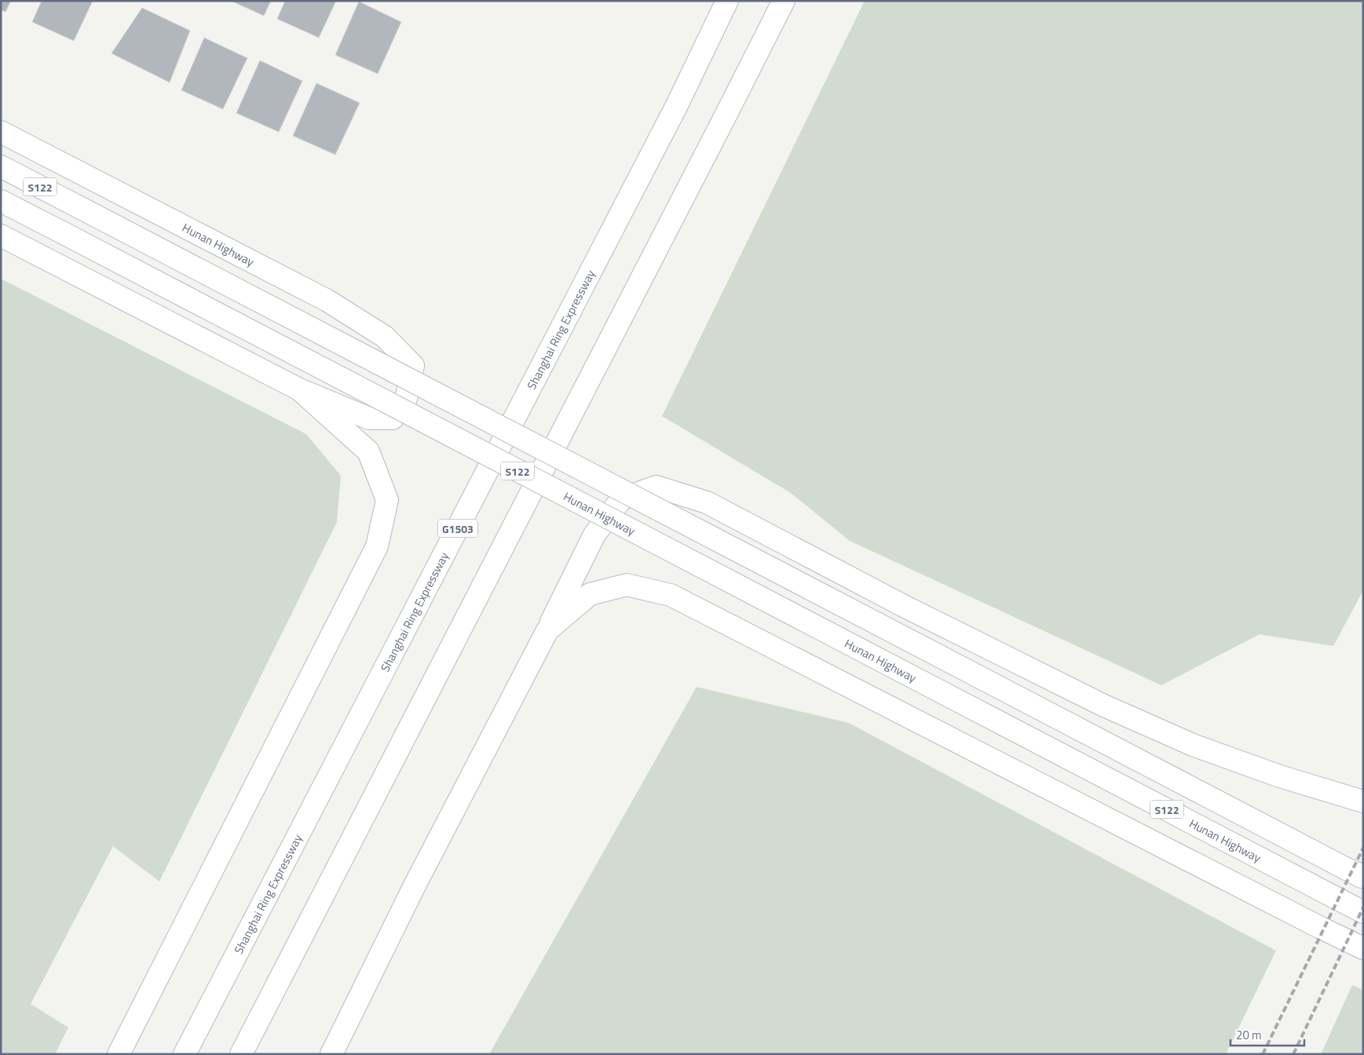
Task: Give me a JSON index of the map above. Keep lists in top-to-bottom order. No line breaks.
{"streets":{"main road":["S122","Hunan Highway","Shanghai Ring Expressway","G1503"]},"scale_bar":"20 m"}
